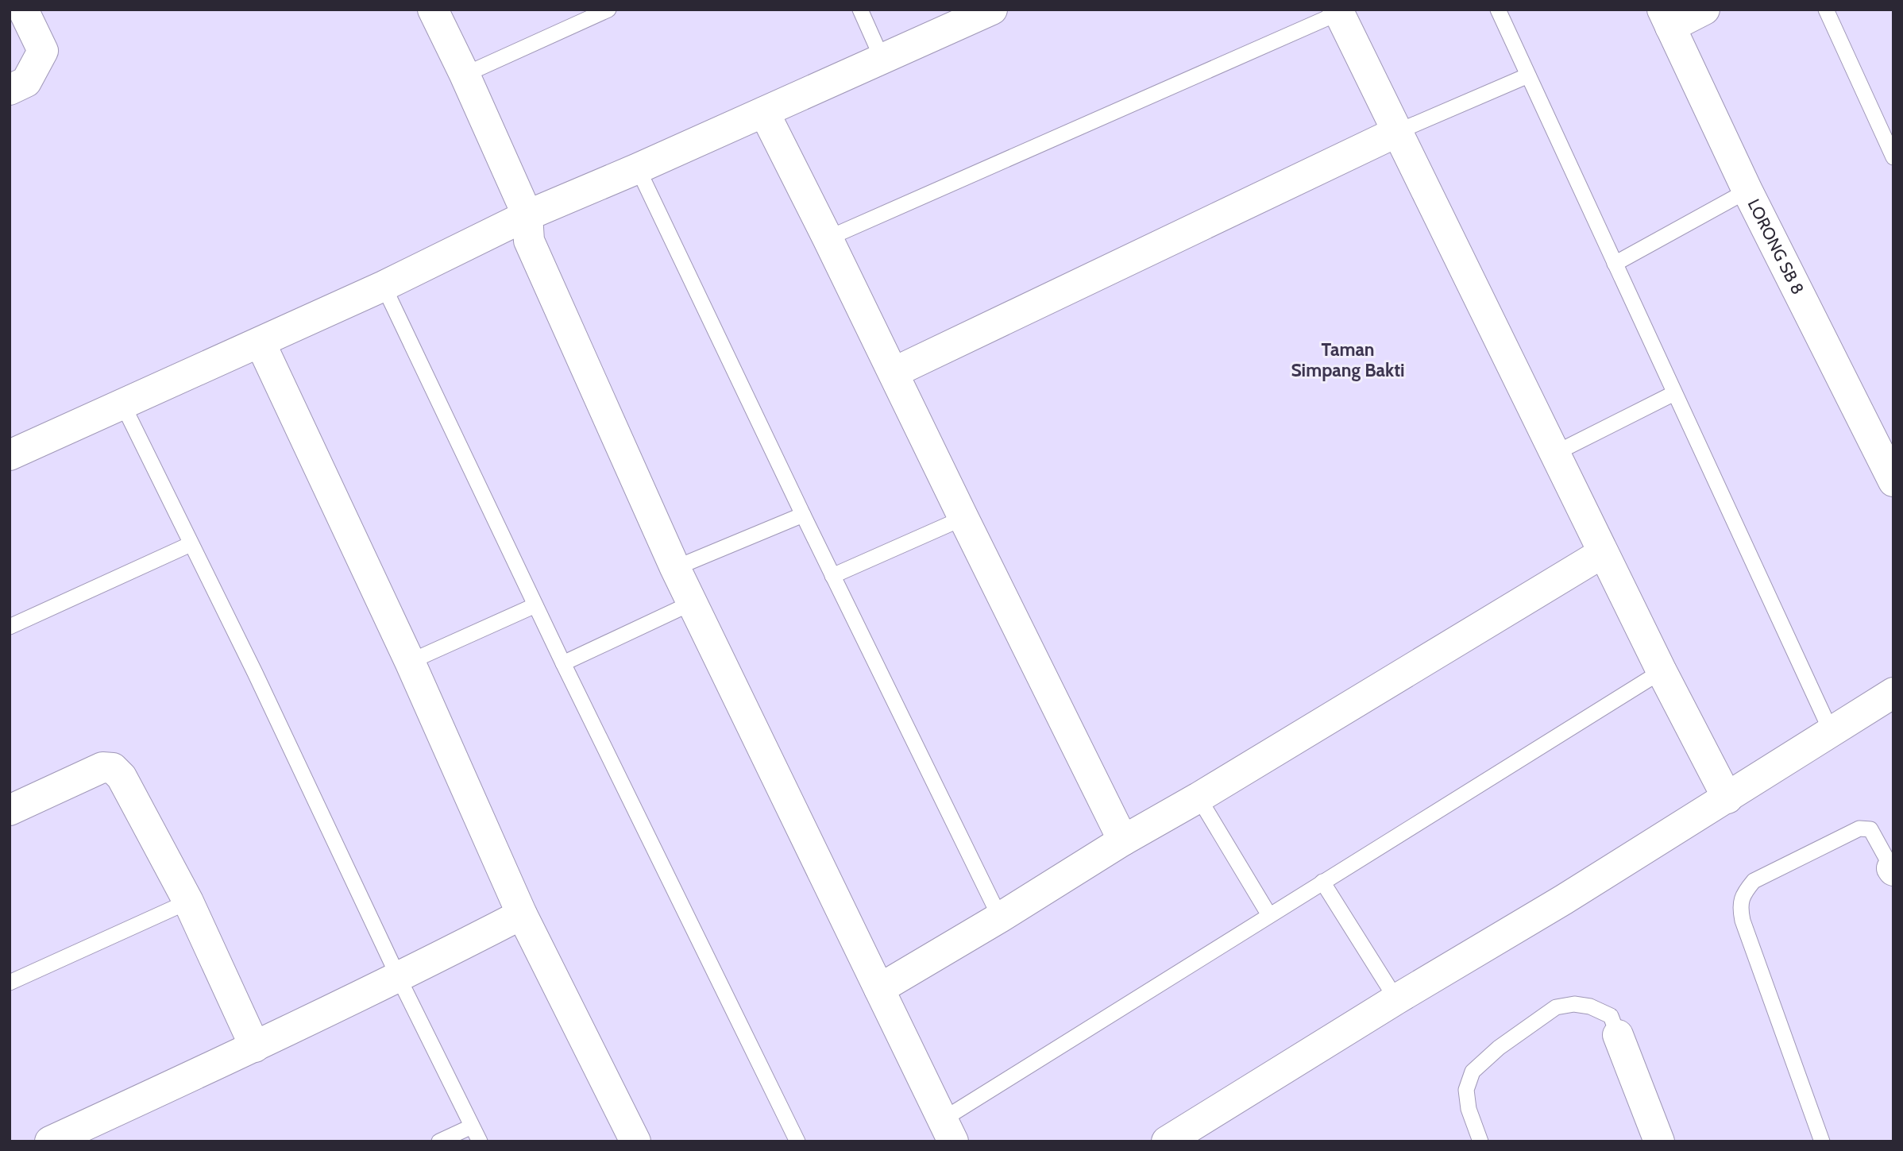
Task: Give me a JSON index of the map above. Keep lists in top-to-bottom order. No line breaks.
{"streets":{"street":["LORONG SB 8"]},"districts":["Taman Simpang Bakti"]}
